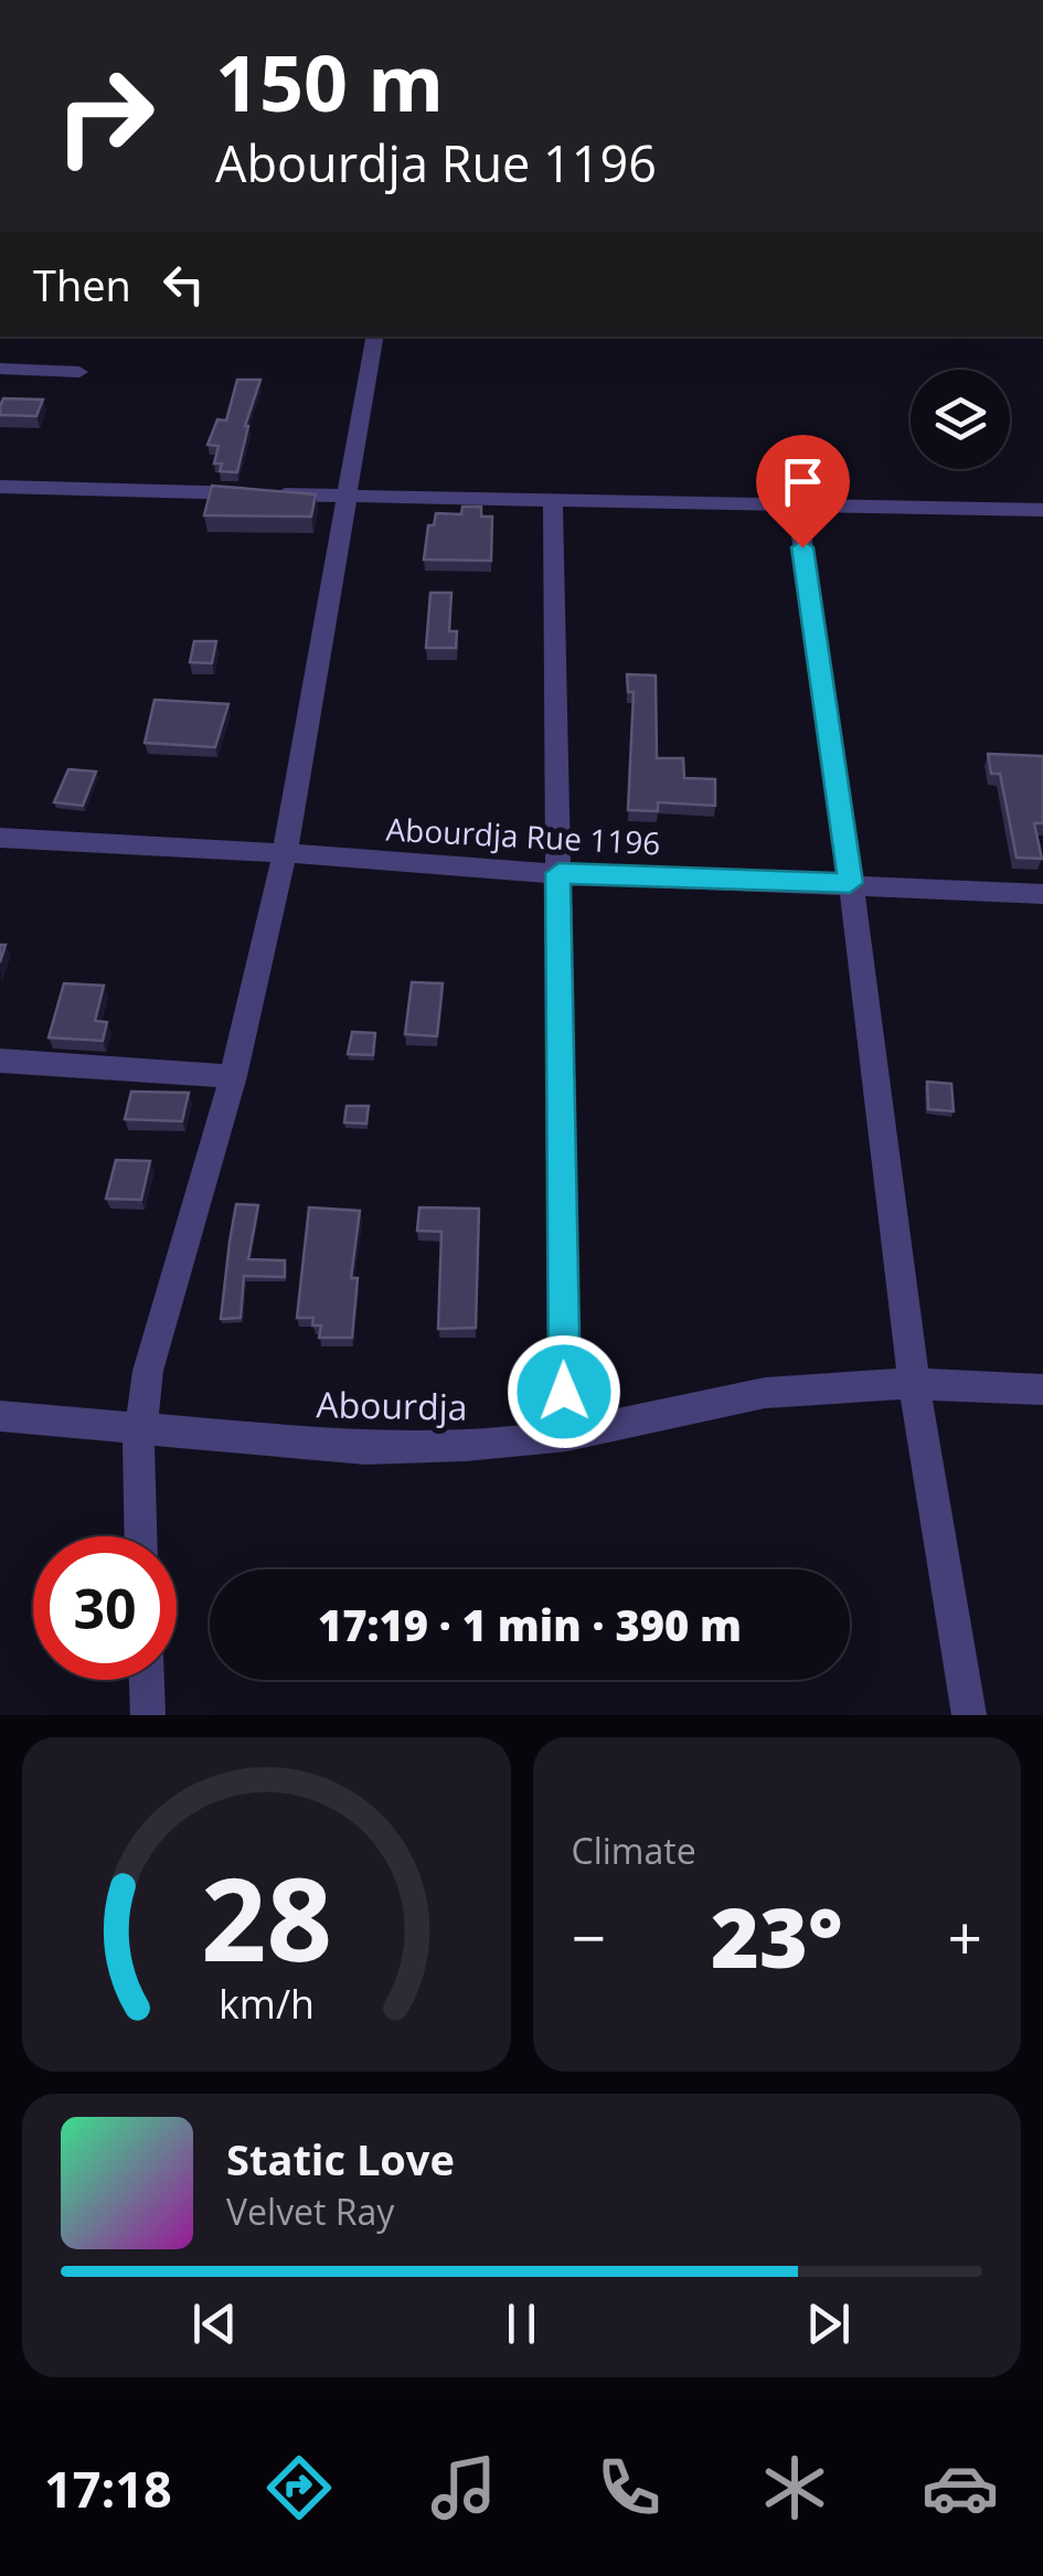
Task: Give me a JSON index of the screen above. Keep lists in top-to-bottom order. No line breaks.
{"streets":{"street":["Abourdja Rue 1196","Abourdja"]},"page":{"turn":["150 m","Abourdja Rue 1196"],"then":"Then","limit":"30","trip":"17:19 · 1 min · 390 m","tile":"Climate","heat":["−","23°","+"],"song":["Static Love","Velvet Ray"],"tabs":"17:18","gauge":["28","km/h"]}}
